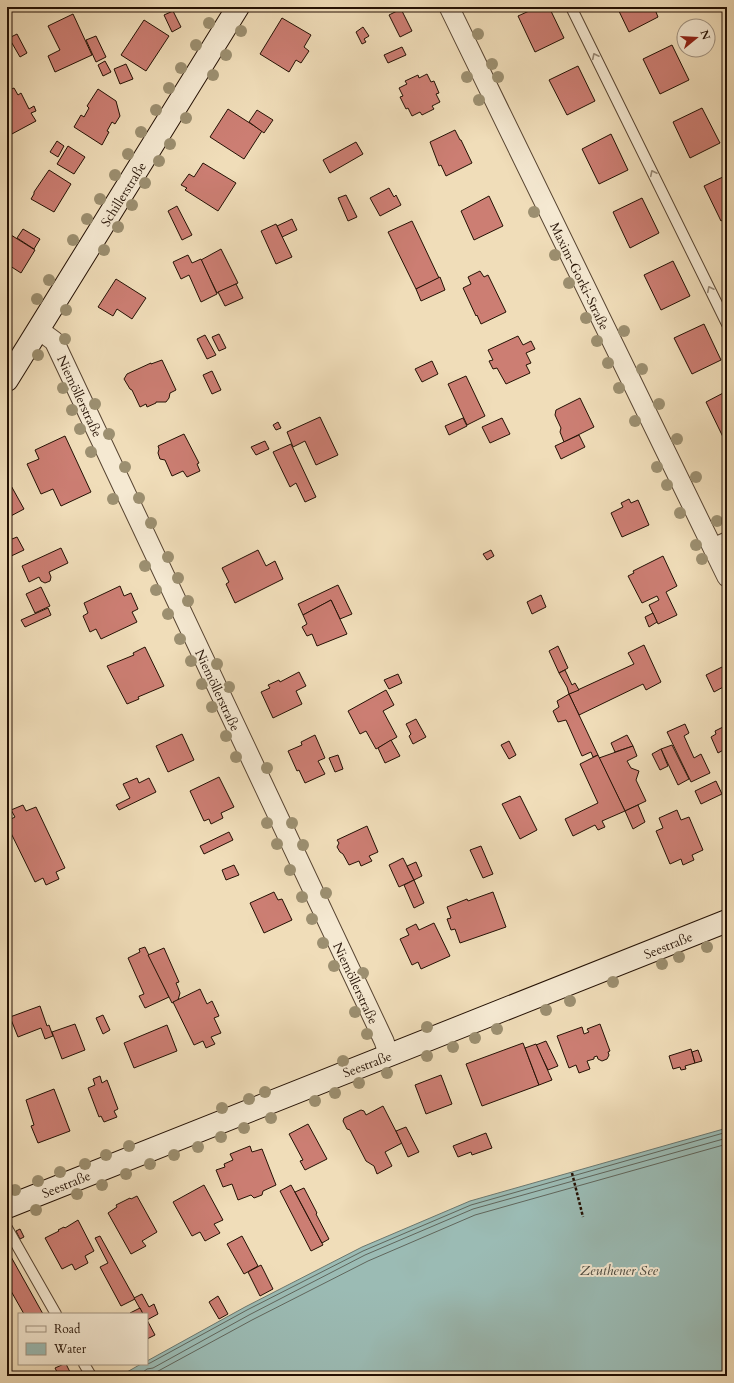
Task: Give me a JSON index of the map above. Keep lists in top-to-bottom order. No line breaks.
{"streets":{"main road":["Schillerstraße","Seestraße"],"street":["Maxim-Gorki-Straße","Niemöllerstraße"]},"crossings":[["Schillerstraße","Niemöllerstraße"],["Niemöllerstraße","Seestraße"]],"water":["Zeuthener See"],"legend":["Road","Water"],"north":"right"}
